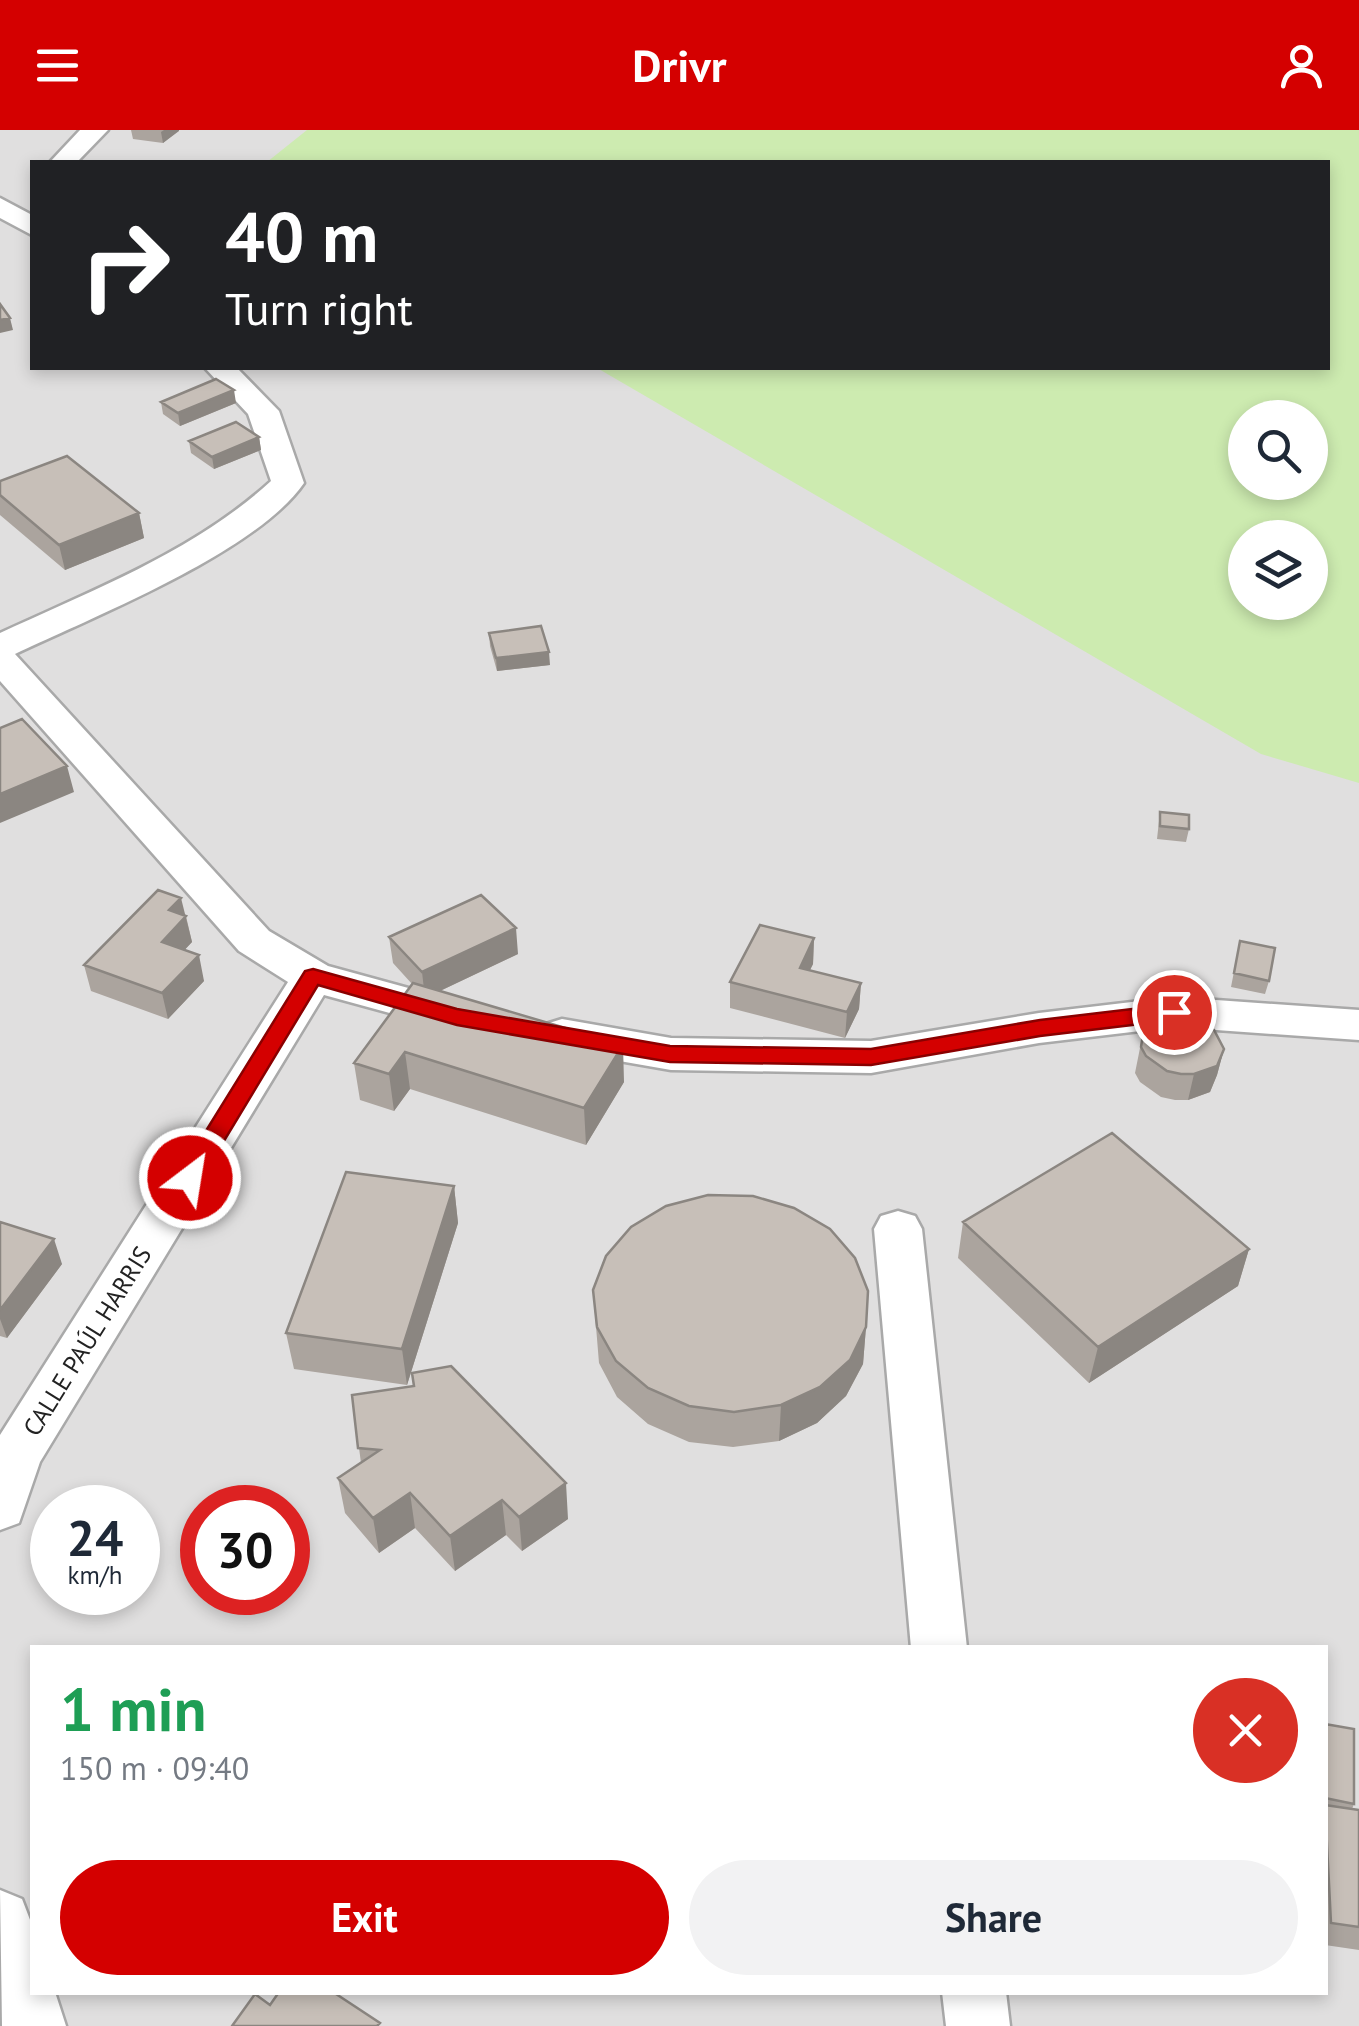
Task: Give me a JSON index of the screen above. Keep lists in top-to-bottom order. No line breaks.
{"streets":{"street":["CALLE PAÚL HARRIS"]},"page":{"header":"Drivr","turn":["40 m","Turn right"],"speed":"24 km/h","limit":"30","heading":["1 min","150 m · 09:40"],"buttons":["Exit","Share"]}}
